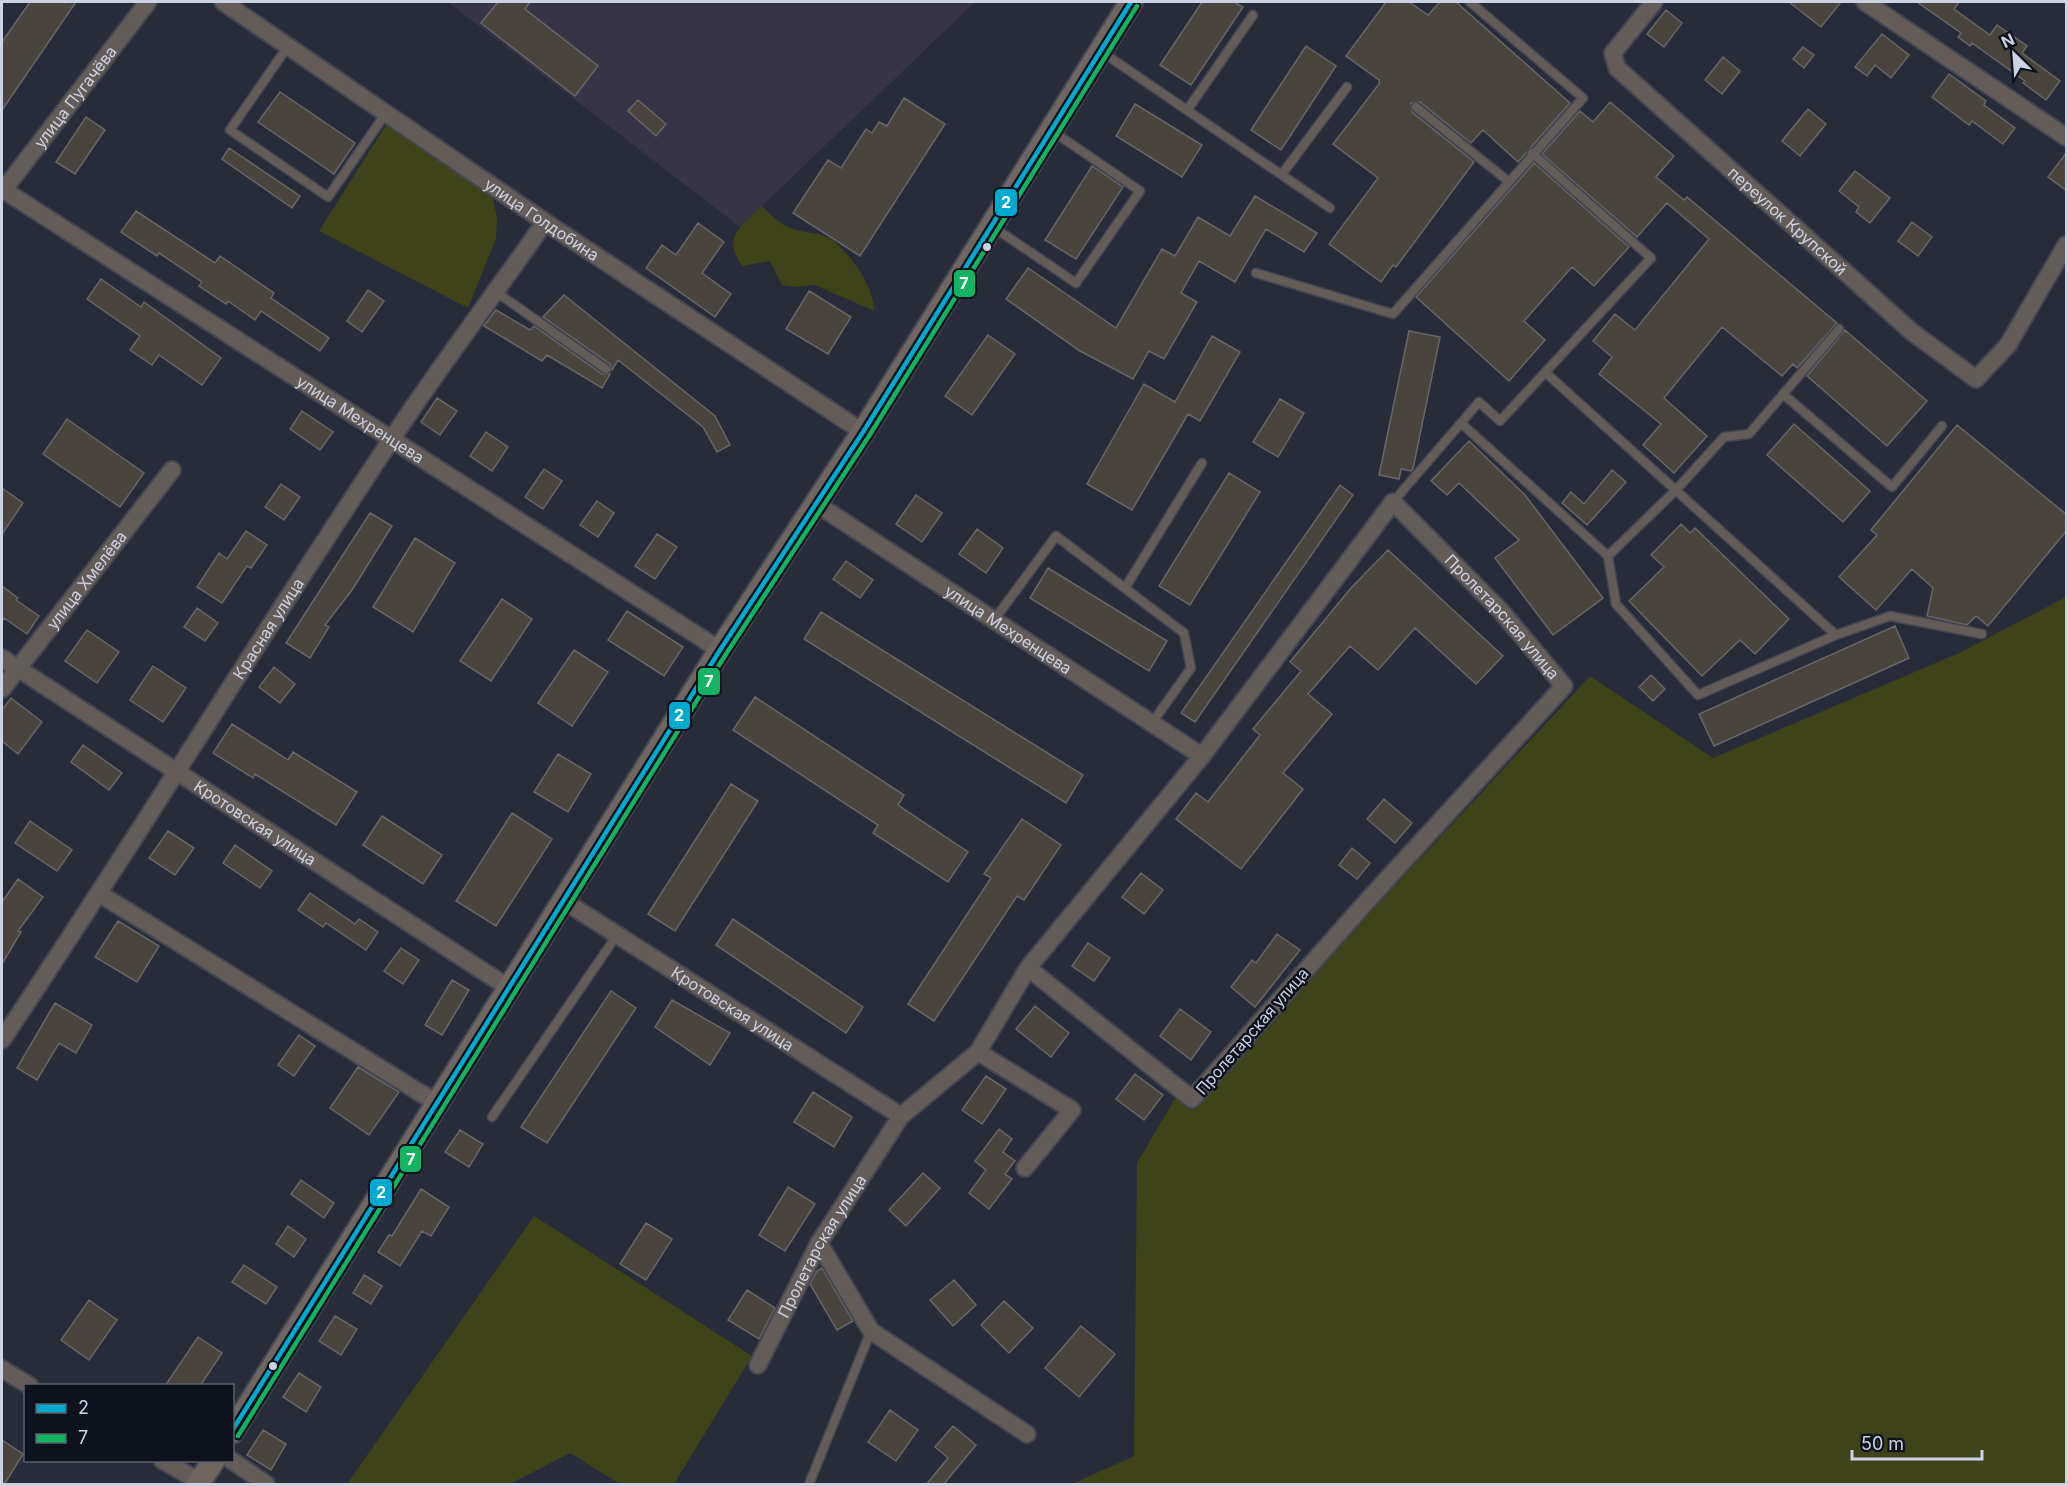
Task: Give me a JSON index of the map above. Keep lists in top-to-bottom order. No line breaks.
{"streets":{"street":["улица Пугачёва","улица Голдобина","переулок Крупской","улица Мехренцева","улица Хмелёва","Пролетарская улица","Красная улица","Кротовская улица"]},"crossings":[["улица Пугачёва","улица Мехренцева"],["улица Голдобина","Красная улица"],["улица Мехренцева","Пролетарская улица"],["улица Мехренцева","Красная улица"],["улица Хмелёва","Кротовская улица"],["Пролетарская улица","Кротовская улица"],["Красная улица","Кротовская улица"]],"lines":["transit line 2","transit line 7"],"legend":["2","7"],"scale_bar":"50 m","north":"top left"}
